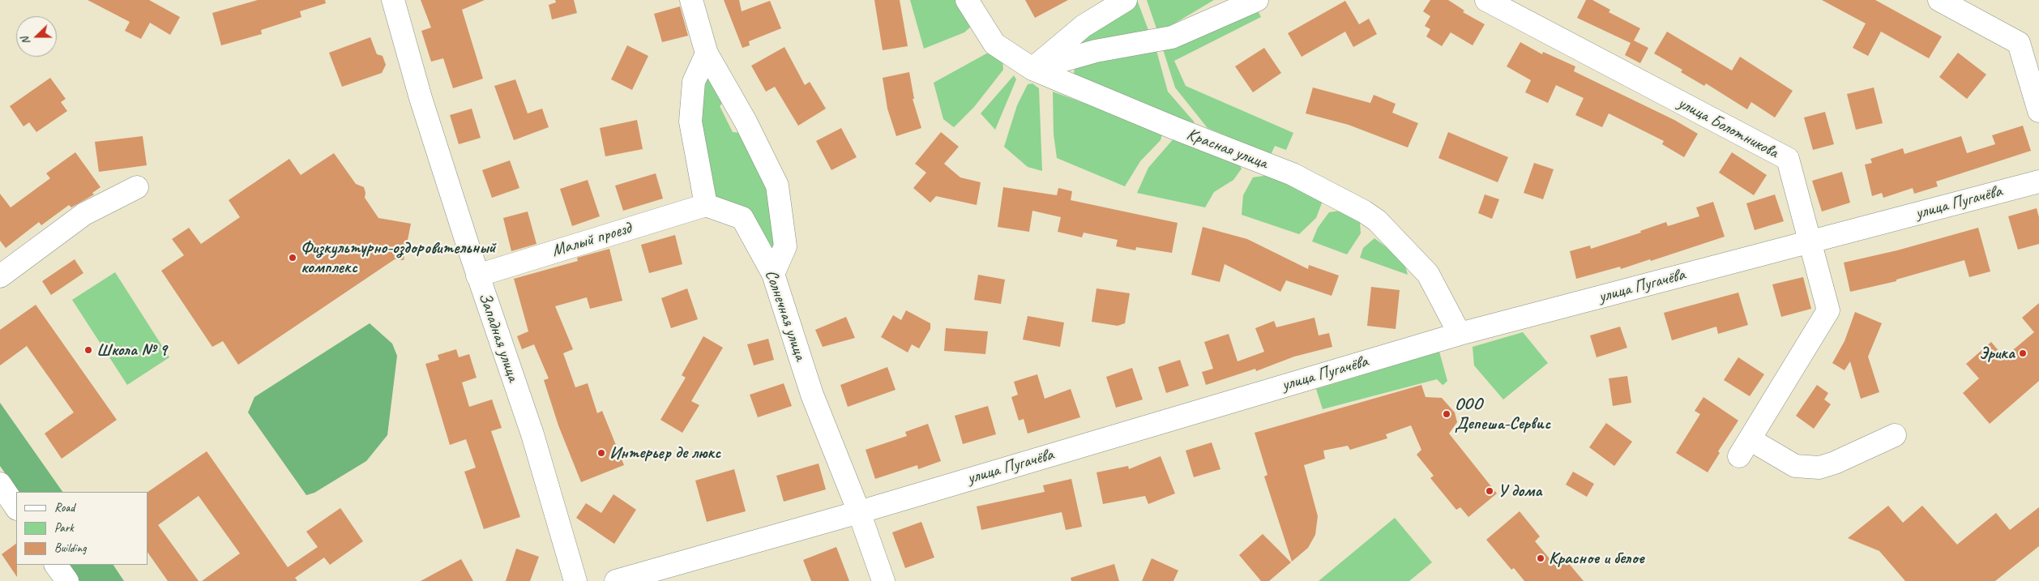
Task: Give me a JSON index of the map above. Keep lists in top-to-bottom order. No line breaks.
{"streets":{"street":["улица Болотникова","Красная улица","улица Пугачёва","Малый проезд","Солнечная улица","Западная улица"]},"crossings":[["улица Болотникова","улица Пугачёва"],["Красная улица","улица Пугачёва"],["улица Пугачёва","Солнечная улица"],["Малый проезд","Солнечная улица"],["Малый проезд","Западная улица"]],"places":["Физкультурно-оздоровительный комплекс","Школа № 9","Эрика","ООО Депеша-Сервис","Интерьер де люкс","У дома","Красное и белое"],"legend":["Road","Park","Building"],"north":"left"}
